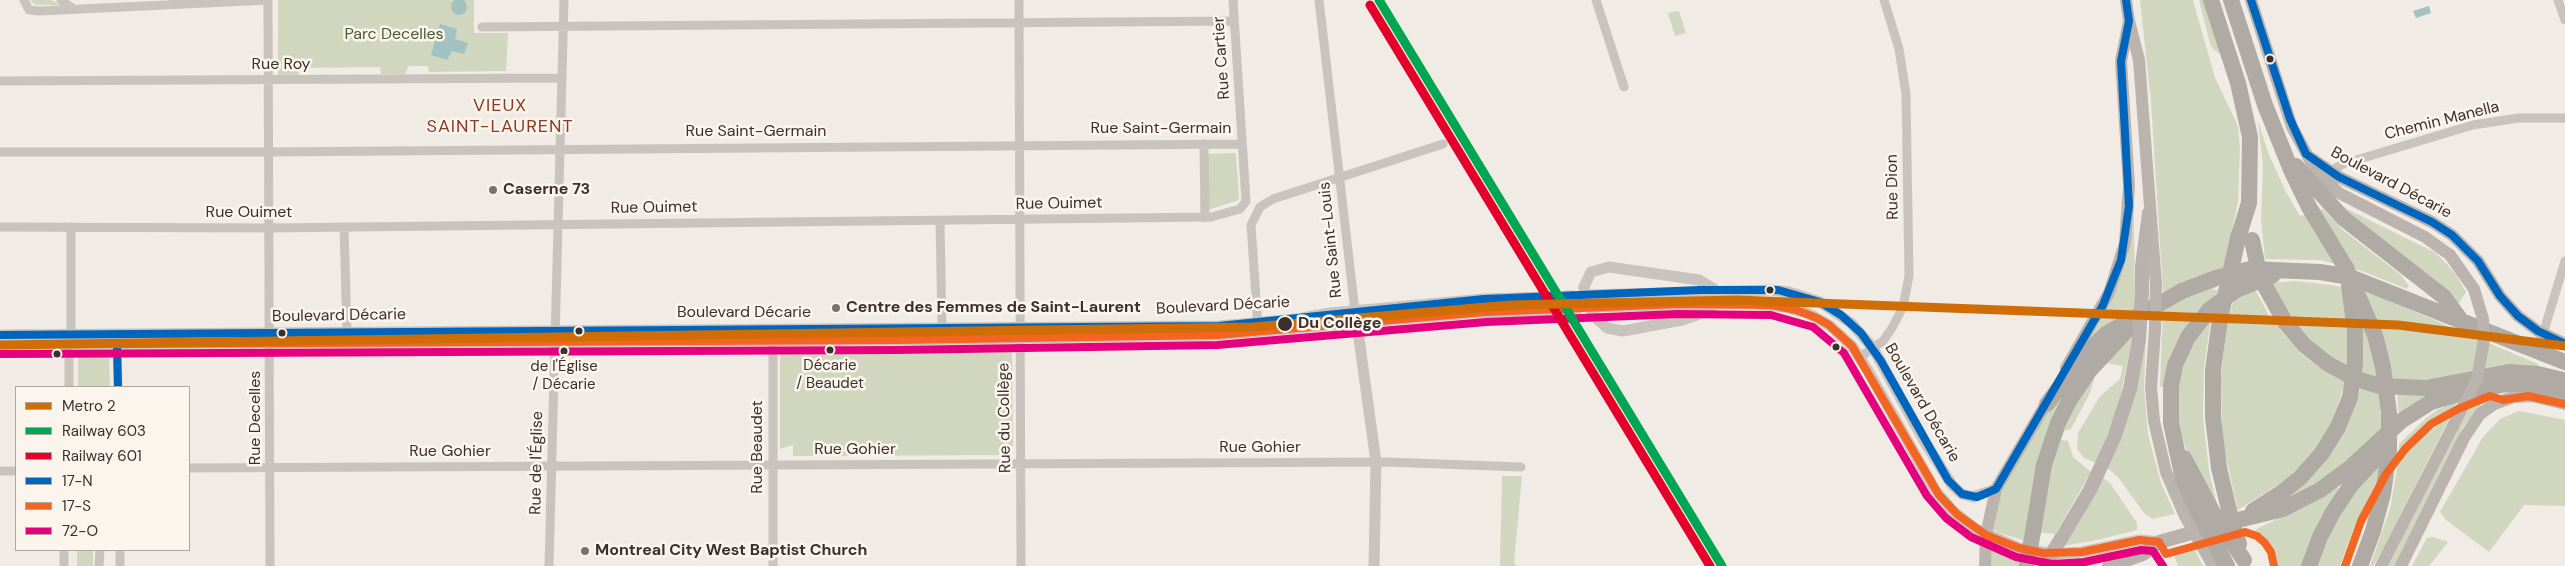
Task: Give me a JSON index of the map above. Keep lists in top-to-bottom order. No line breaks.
{"streets":{"main road":["Boulevard Décarie"],"street":["Rue Cartier","Rue Roy","Chemin Manella","Rue Saint-Germain","Rue Dion","Rue Ouimet","Rue Saint-Louis","Rue Decelles","Rue du Collège","Rue Beaudet","Rue Gohier","Rue de l'Église"]},"crossings":[["Rue Cartier","Rue Saint-Germain"],["Rue Cartier","Rue Ouimet"],["Rue Roy","Rue Decelles"],["Rue Roy","Rue de l'Église"],["Chemin Manella","Boulevard Décarie"],["Rue Saint-Germain","Rue Decelles"],["Rue Saint-Germain","Rue du Collège"],["Rue Saint-Germain","Rue de l'Église"],["Boulevard Décarie","Rue Dion"],["Boulevard Décarie","Rue Saint-Louis"],["Boulevard Décarie","Rue Decelles"],["Boulevard Décarie","Rue du Collège"],["Boulevard Décarie","Rue Beaudet"],["Boulevard Décarie","Rue de l'Église"],["Rue Ouimet","Rue Decelles"],["Rue Ouimet","Rue du Collège"],["Rue Ouimet","Rue de l'Église"],["Rue Saint-Louis","Rue Gohier"],["Rue Decelles","Rue Gohier"],["Rue du Collège","Rue Gohier"],["Rue Beaudet","Rue Gohier"],["Rue Gohier","Rue de l'Église"]],"districts":["VIEUX SAINT-LAURENT"],"parks":["Parc Decelles"],"places":["Caserne 73","Centre des Femmes de Saint-Laurent","Du Collège","Décarie / Beaudet","de l'Église / Décarie","Montreal City West Baptist Church"],"lines":["rail line 603","transit line 17-N","rail line 601","metro line 2","transit line 17-S","transit line 72-O"],"legend":["Metro 2","Railway 603","Railway 601","17-N","17-S","72-O"]}
